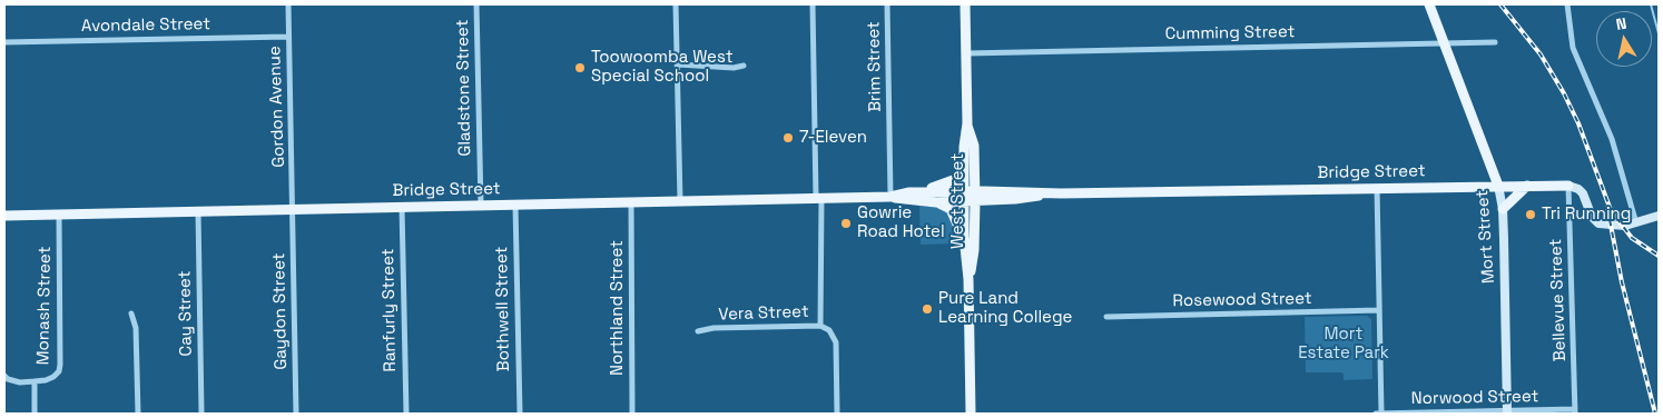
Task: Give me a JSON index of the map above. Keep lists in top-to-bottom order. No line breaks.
{"streets":{"main road":["Bridge Street","West Street","Mort Street"],"street":["Avondale Street","Cumming Street","Brim Street","Gladstone Street","Gordon Avenue","Rosewood Street","Bellevue Street","Monash Street","Northland Street","Bothwell Street","Ranfurly Street","Gaydon Street","Cay Street","Vera Street","Norwood Street"]},"crossings":[["Avondale Street","Gordon Avenue"],["Cumming Street","West Street"],["Cumming Street","Mort Street"],["Brim Street","Bridge Street"],["Gladstone Street","Bridge Street"],["Gordon Avenue","Bridge Street"],["Gordon Avenue","Gaydon Street"],["Bridge Street","West Street"],["Bridge Street","Mort Street"],["Bridge Street","Bellevue Street"],["Bridge Street","Monash Street"],["Bridge Street","Northland Street"],["Bridge Street","Bothwell Street"],["Bridge Street","Ranfurly Street"],["Bridge Street","Gaydon Street"],["Bridge Street","Cay Street"],["Mort Street","Norwood Street"],["Bellevue Street","Norwood Street"]],"parks":["Mort Estate Park"],"places":["Toowoomba West Special School","7-Eleven","Tri Running","Gowrie Road Hotel","Pure Land Learning College"],"north":"top"}
